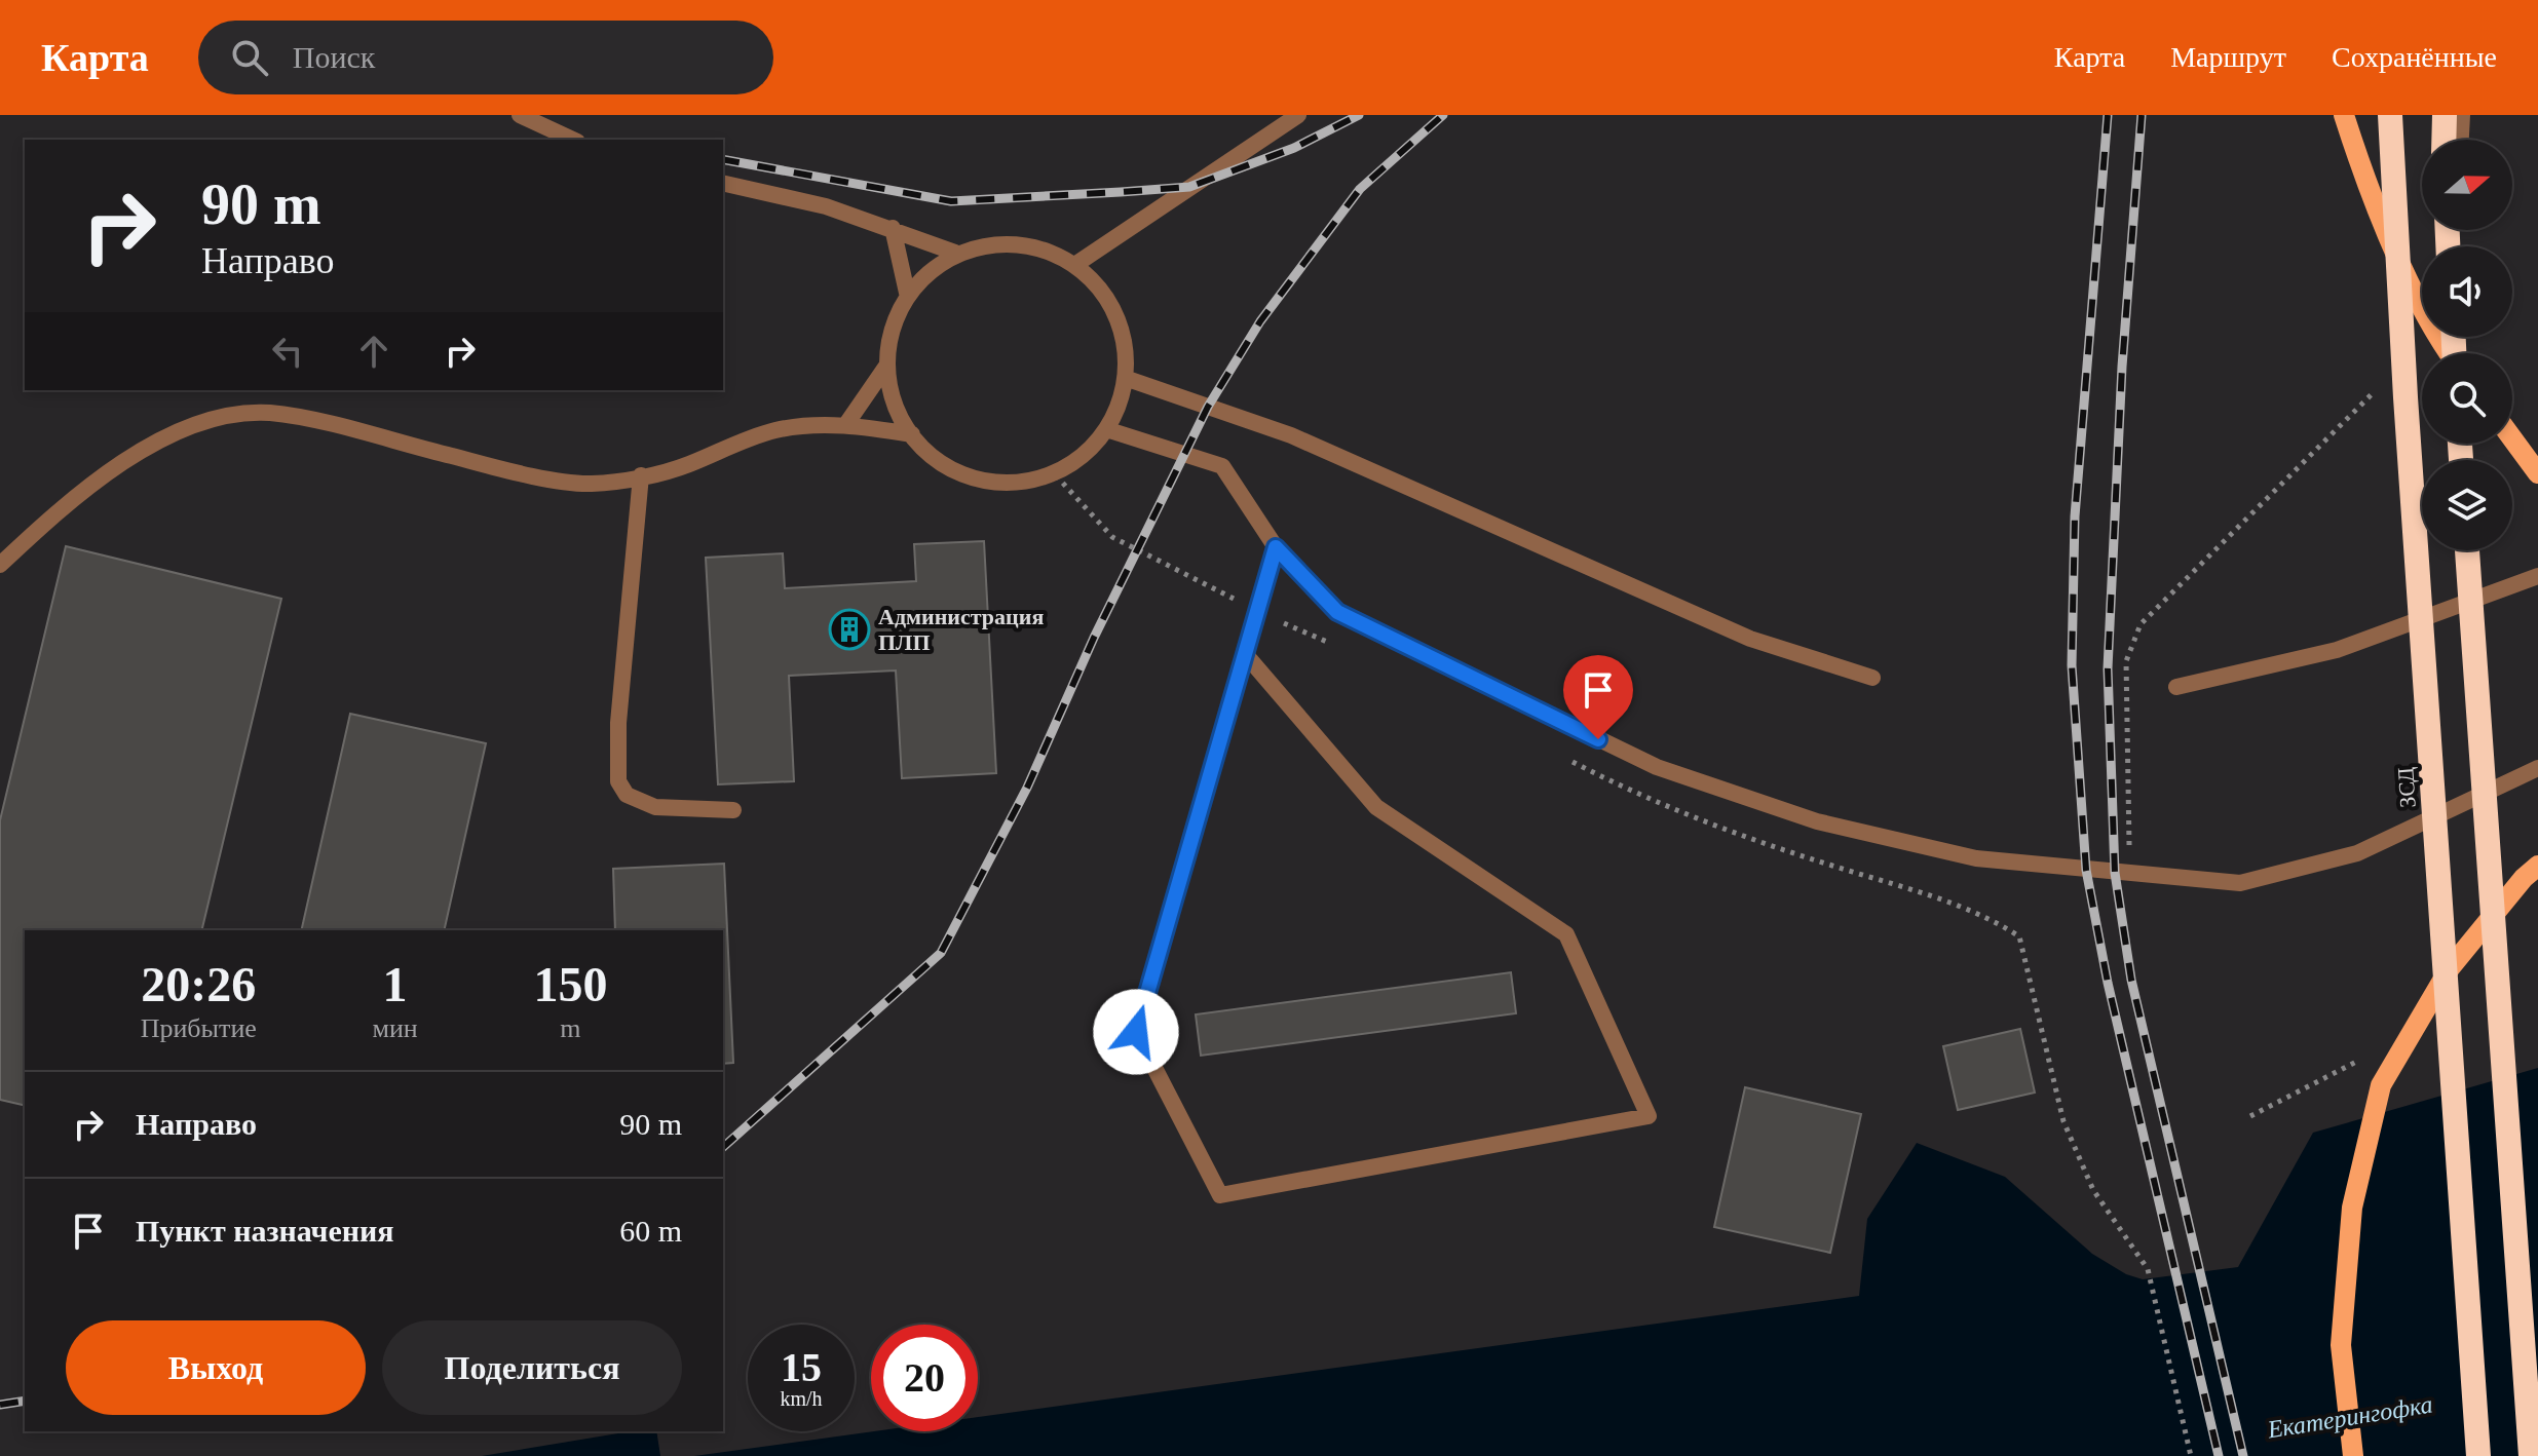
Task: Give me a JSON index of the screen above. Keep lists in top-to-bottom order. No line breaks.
{"streets":{"highway":["ЗСД"]},"water":["Екатерингофка"],"places":{"building":["Администрация ПЛП"]},"north":"right","page":{"header":"Карта","search":"Поиск","nav":["Карта","Маршрут","Сохранённые"],"turn":["90 m","Направо"],"eta":["20:26","Прибытие","1","мин","150","m"],"list":[{"name":"Направо","value":"90 m"},{"name":"Пункт назначения","value":"60 m"}],"buttons":["Выход","Поделиться"],"speed":"15 km/h","limit":"20"}}
